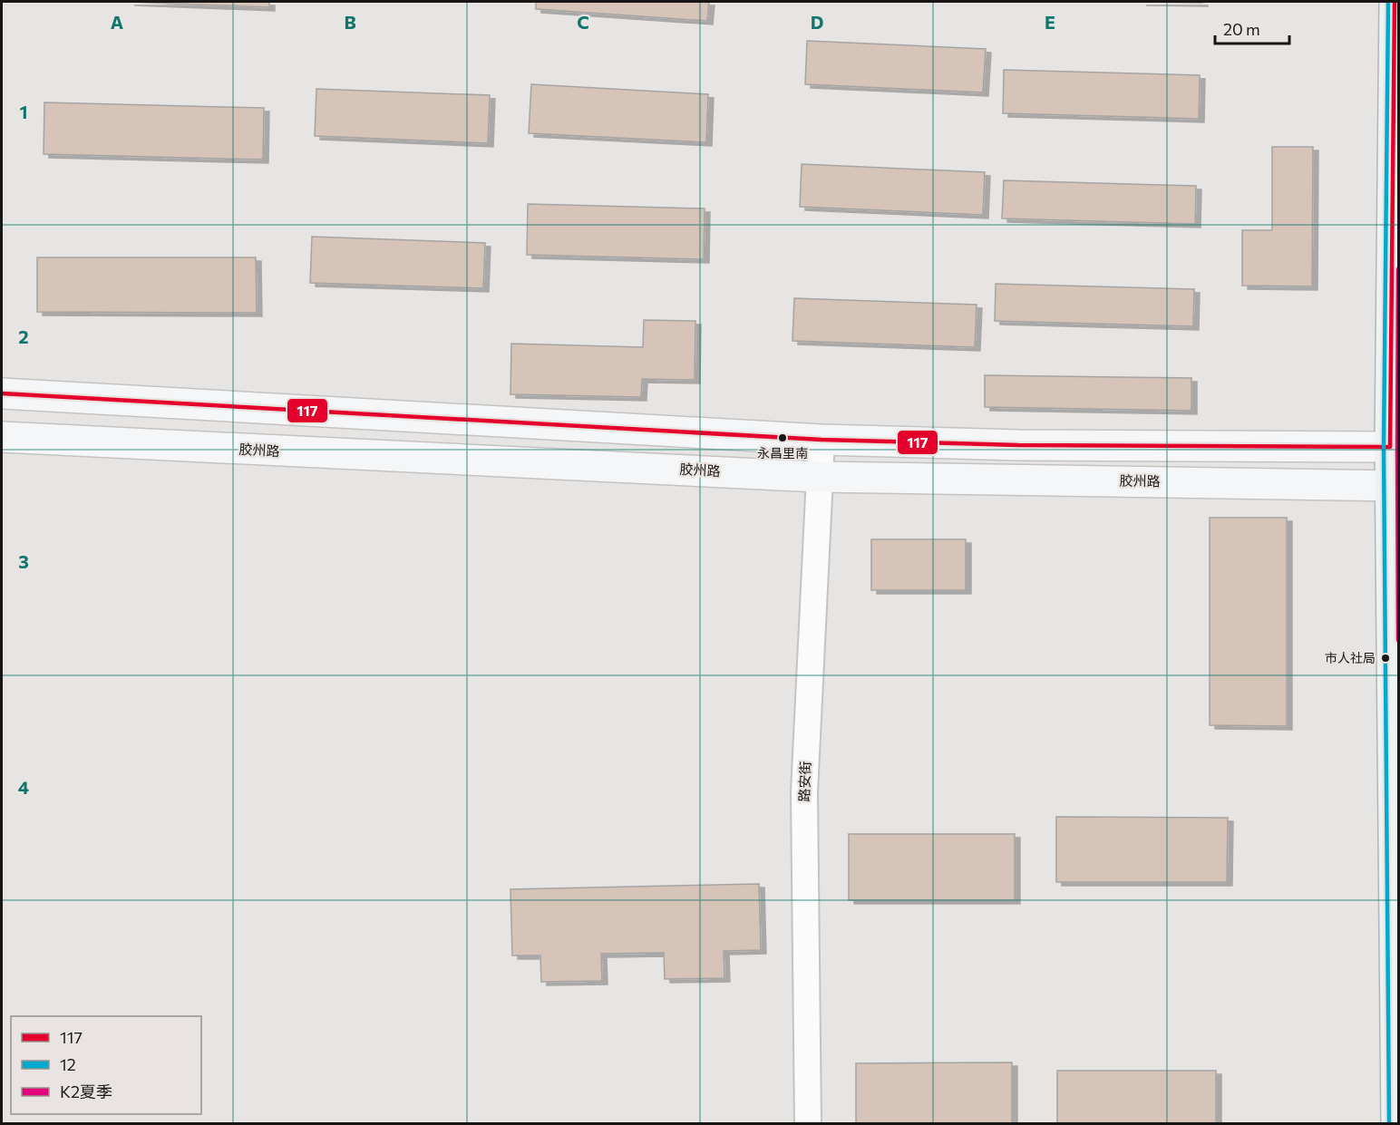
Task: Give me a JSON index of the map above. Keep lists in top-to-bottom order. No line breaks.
{"streets":{"main road":["胶州路"],"street":["路安街"]},"crossings":[["胶州路","路安街"]],"places":["永昌里南","市人社局"],"lines":["transit line 117","transit line 12","transit line K2夏季"],"legend":["117","12","K2夏季"],"scale_bar":"20 m","grid":{"columns":["A","B","C","D","E"],"rows":["1","2","3","4"]}}
